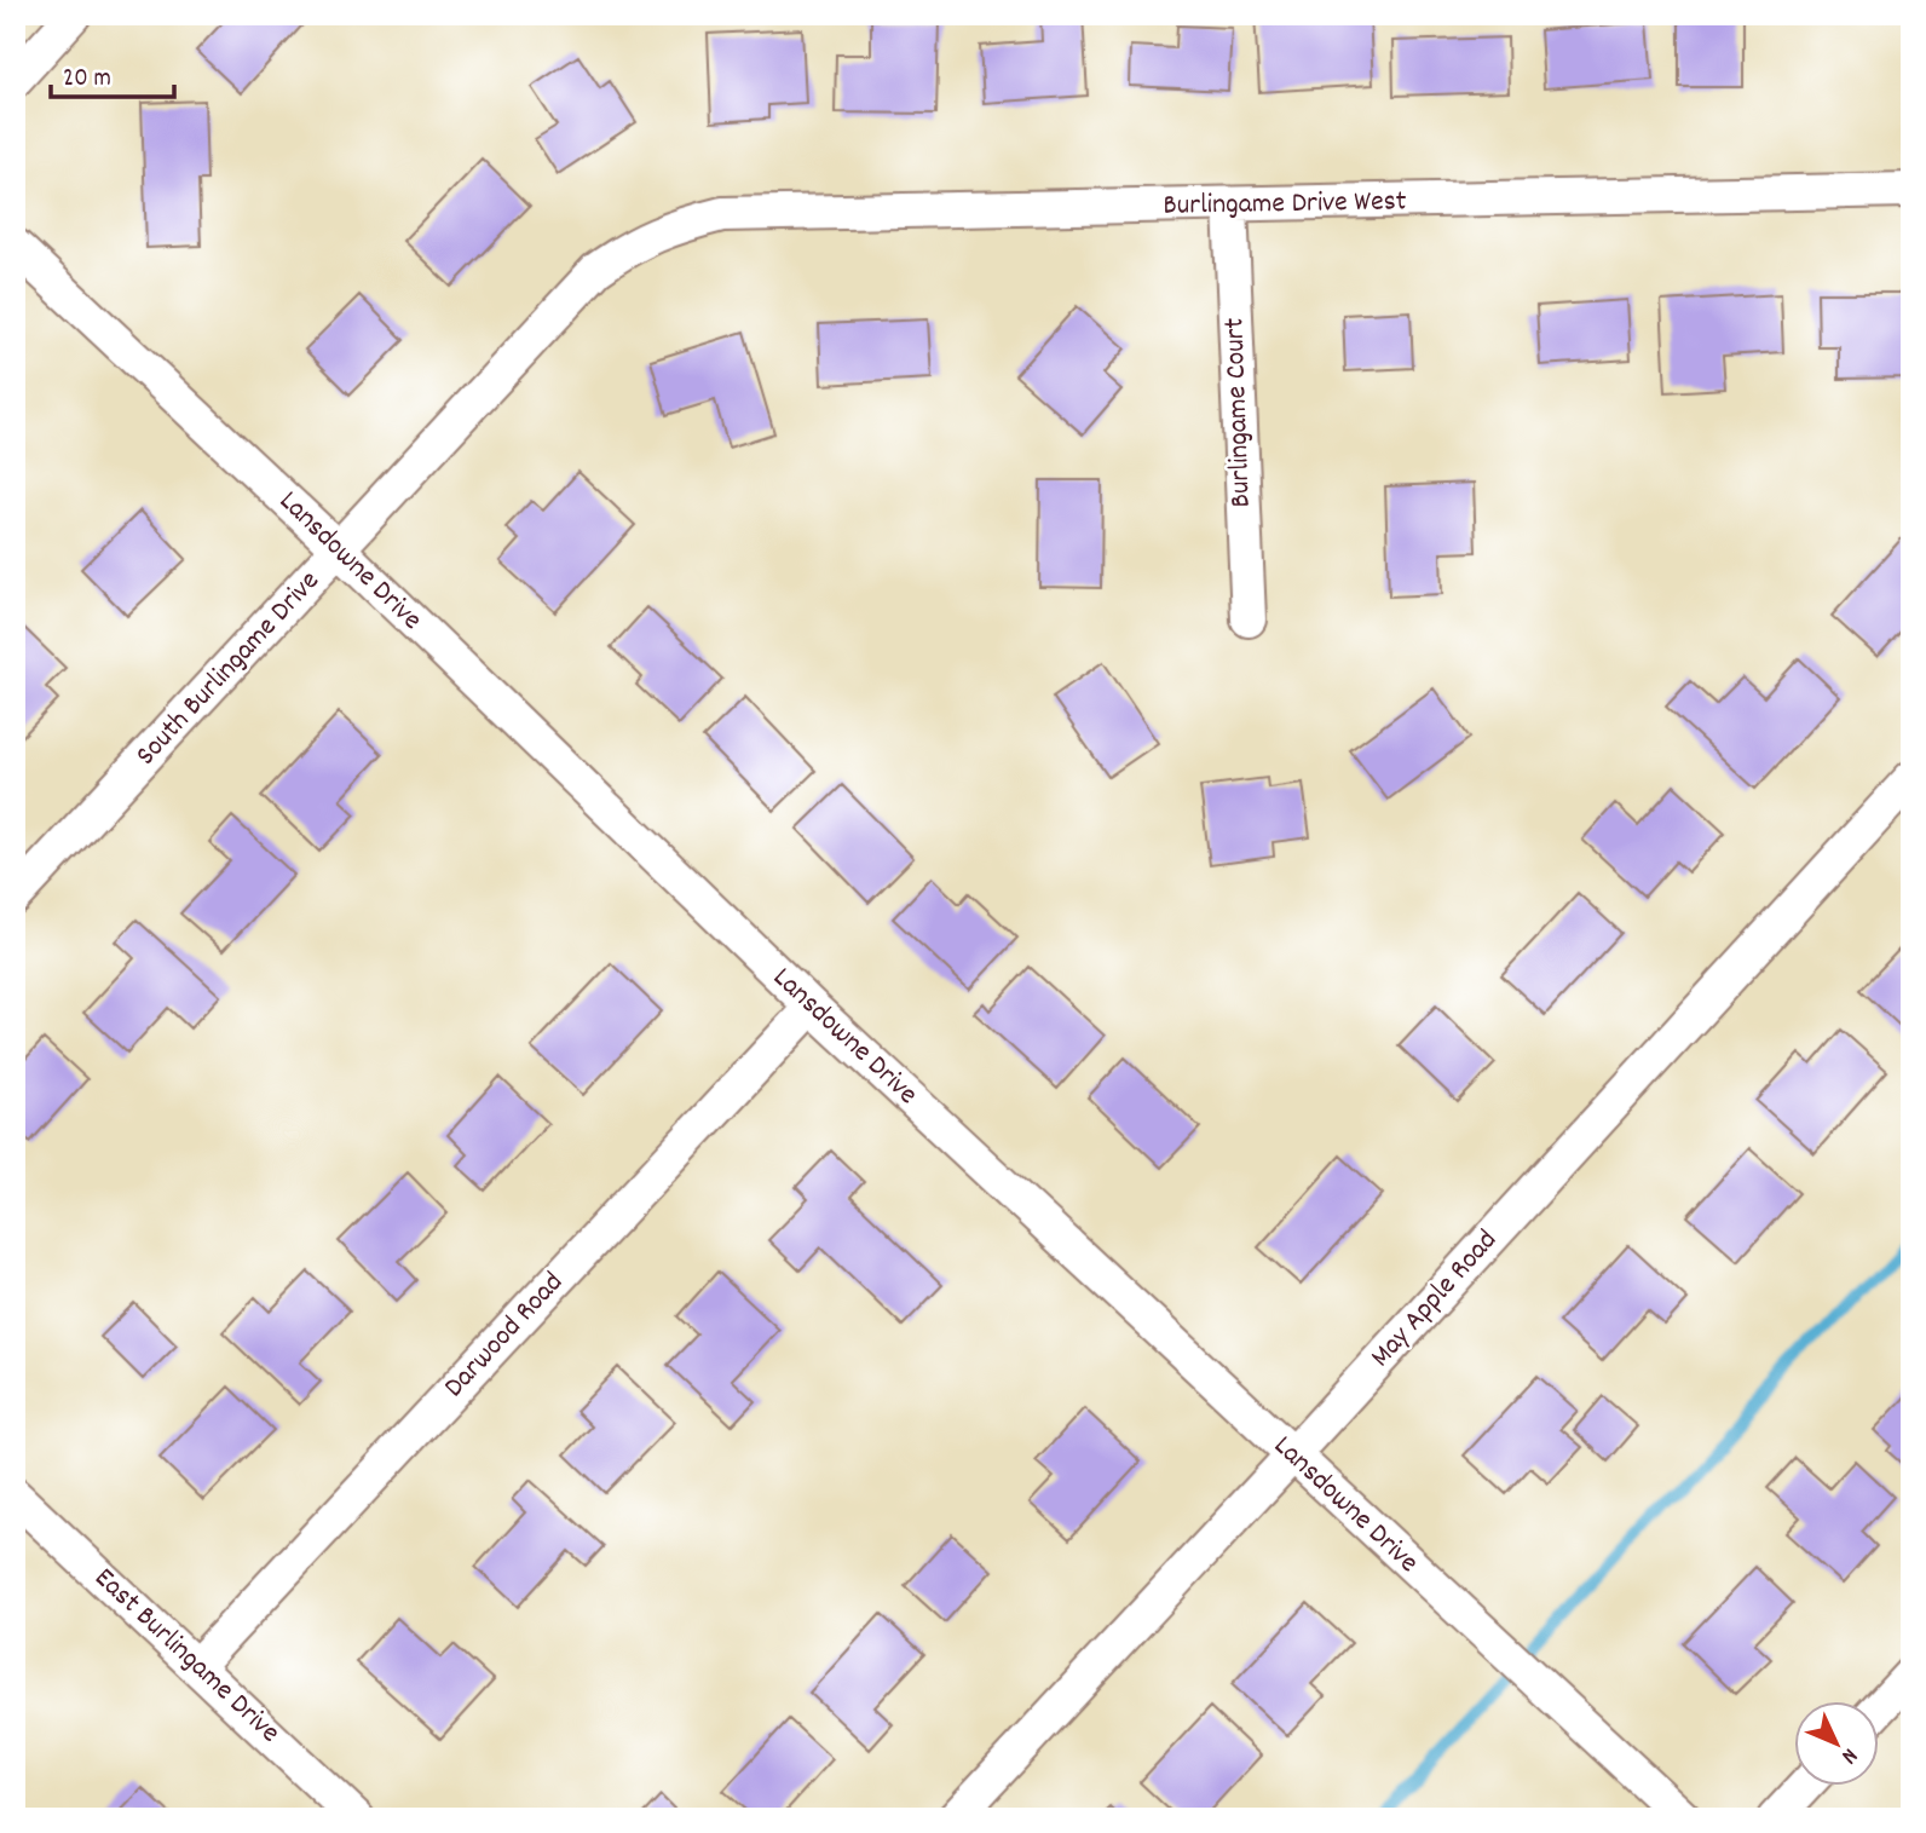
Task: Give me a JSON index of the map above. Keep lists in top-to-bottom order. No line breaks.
{"streets":{"street":["Burlingame Drive West","Burlingame Court","Lansdowne Drive","South Burlingame Drive","May Apple Road","Darwood Road","East Burlingame Drive"]},"crossings":[["Burlingame Drive West","Burlingame Court"],["Burlingame Drive West","South Burlingame Drive"],["Lansdowne Drive","South Burlingame Drive"],["Lansdowne Drive","May Apple Road"],["Lansdowne Drive","Darwood Road"],["Darwood Road","East Burlingame Drive"]],"scale_bar":"20 m","north":"bottom right"}
